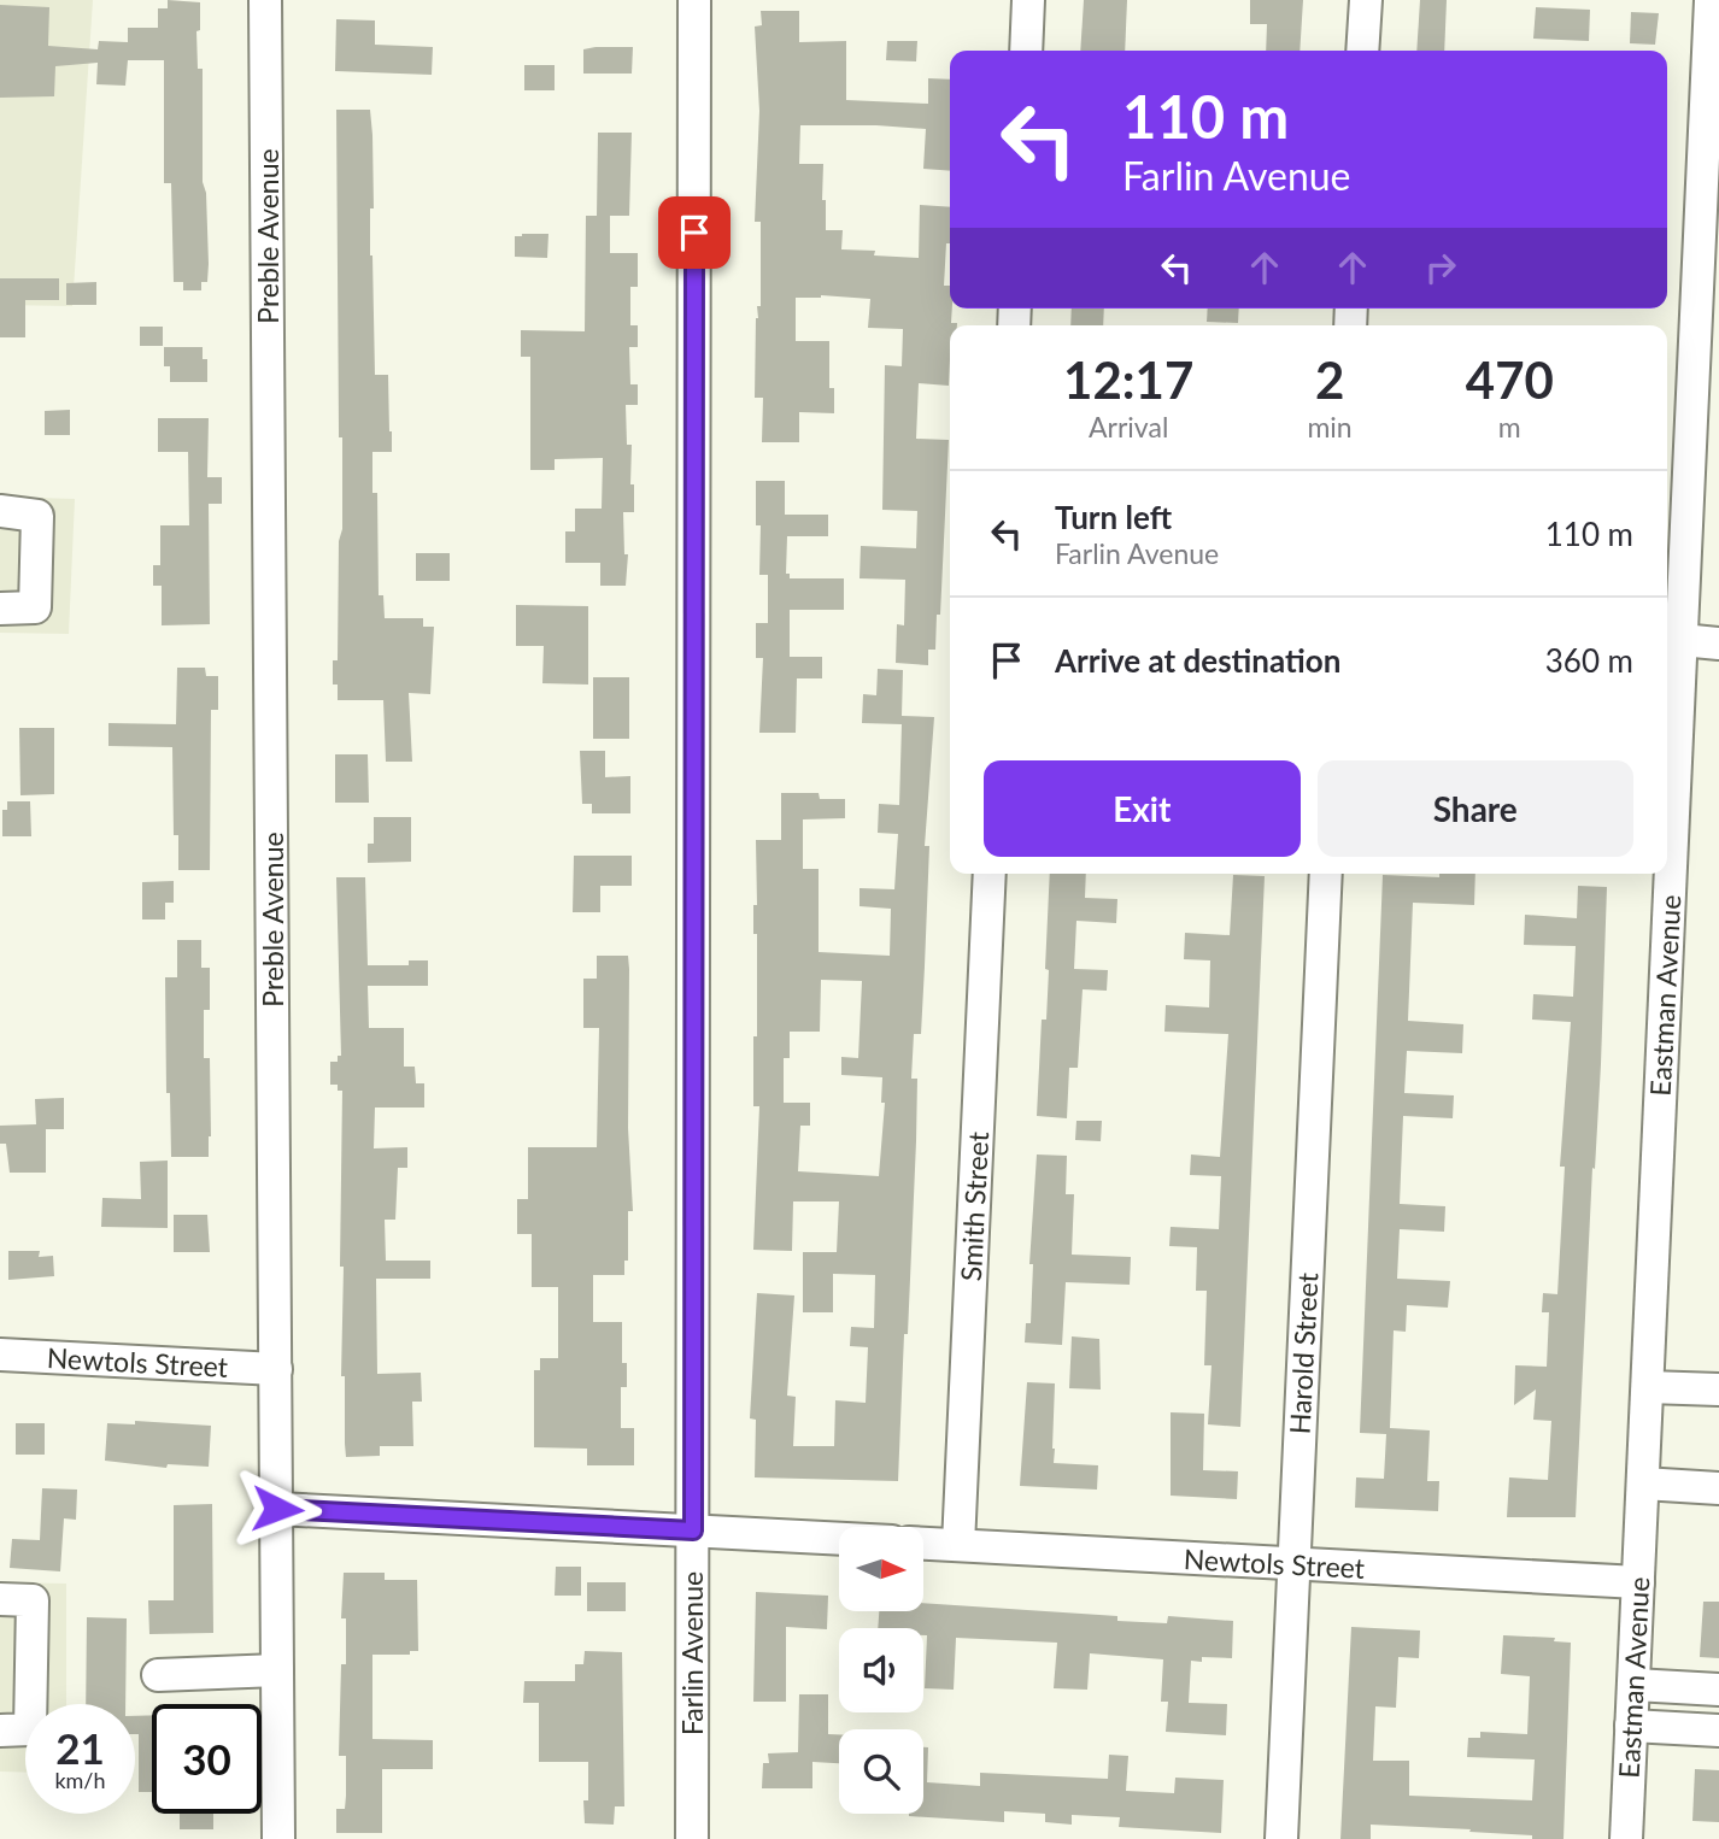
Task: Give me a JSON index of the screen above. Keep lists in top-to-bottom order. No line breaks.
{"streets":{"street":["Preble Avenue","Eastman Avenue","Smith Street","Harold Street","Newtols Street","Farlin Avenue"]},"crossings":[["Preble Avenue","Newtols Street"],["Eastman Avenue","Newtols Street"],["Smith Street","Newtols Street"],["Harold Street","Newtols Street"]],"north":"right","page":{"turn":["110 m","Farlin Avenue"],"eta":["12:17","Arrival","2","min","470","m"],"list":[{"name":"Turn left","note":"Farlin Avenue","value":"110 m"},{"name":"Arrive at destination","value":"360 m"}],"buttons":["Exit","Share"],"speed":"21 km/h","limit":"30"}}
